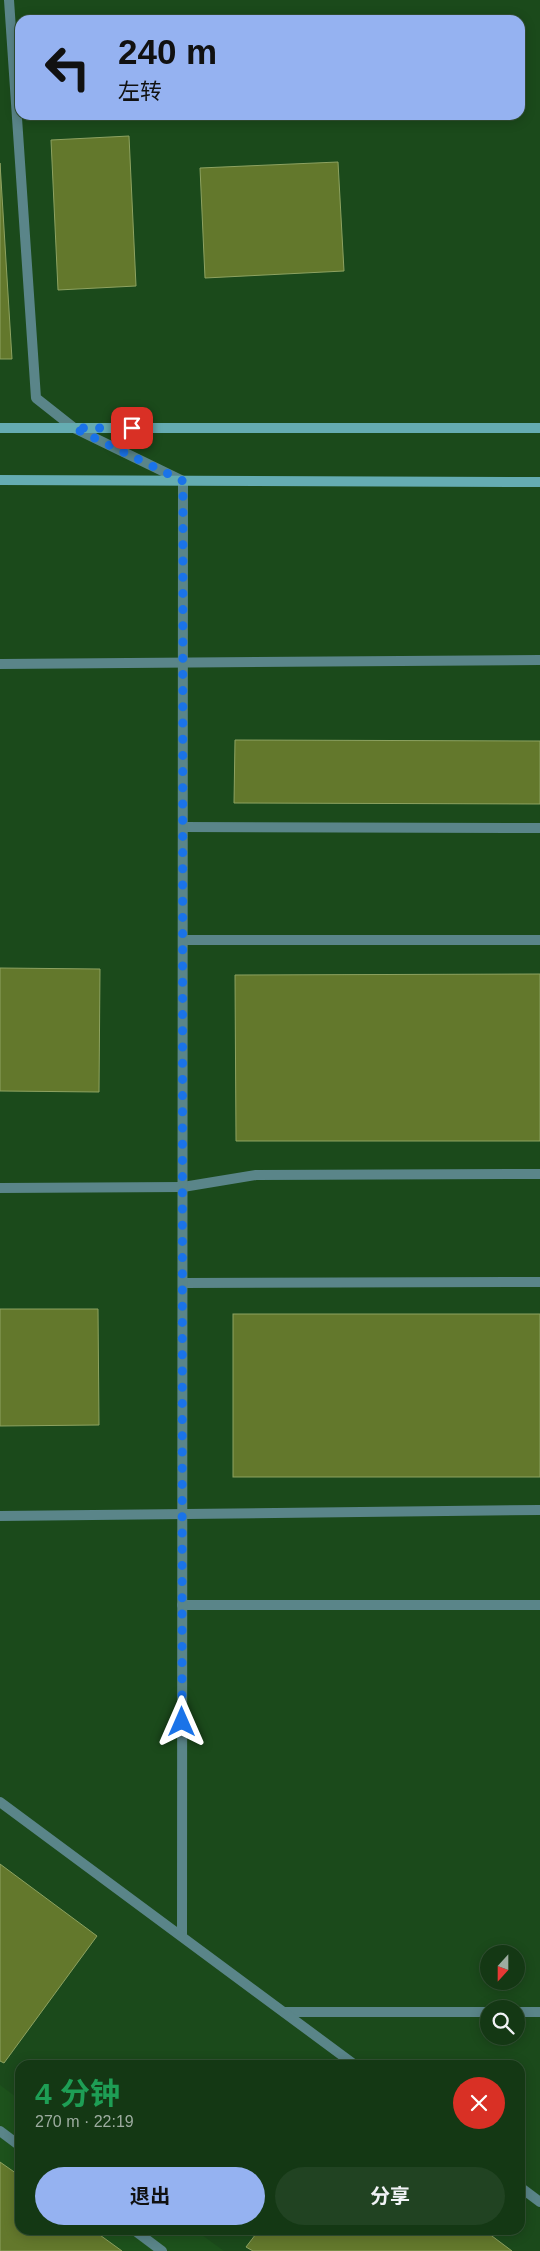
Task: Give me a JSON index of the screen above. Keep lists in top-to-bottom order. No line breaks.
{"north":"bottom","page":{"turn":["240 m","左转"],"heading":["4 分钟","270 m · 22:19"],"buttons":["退出","分享"]}}
